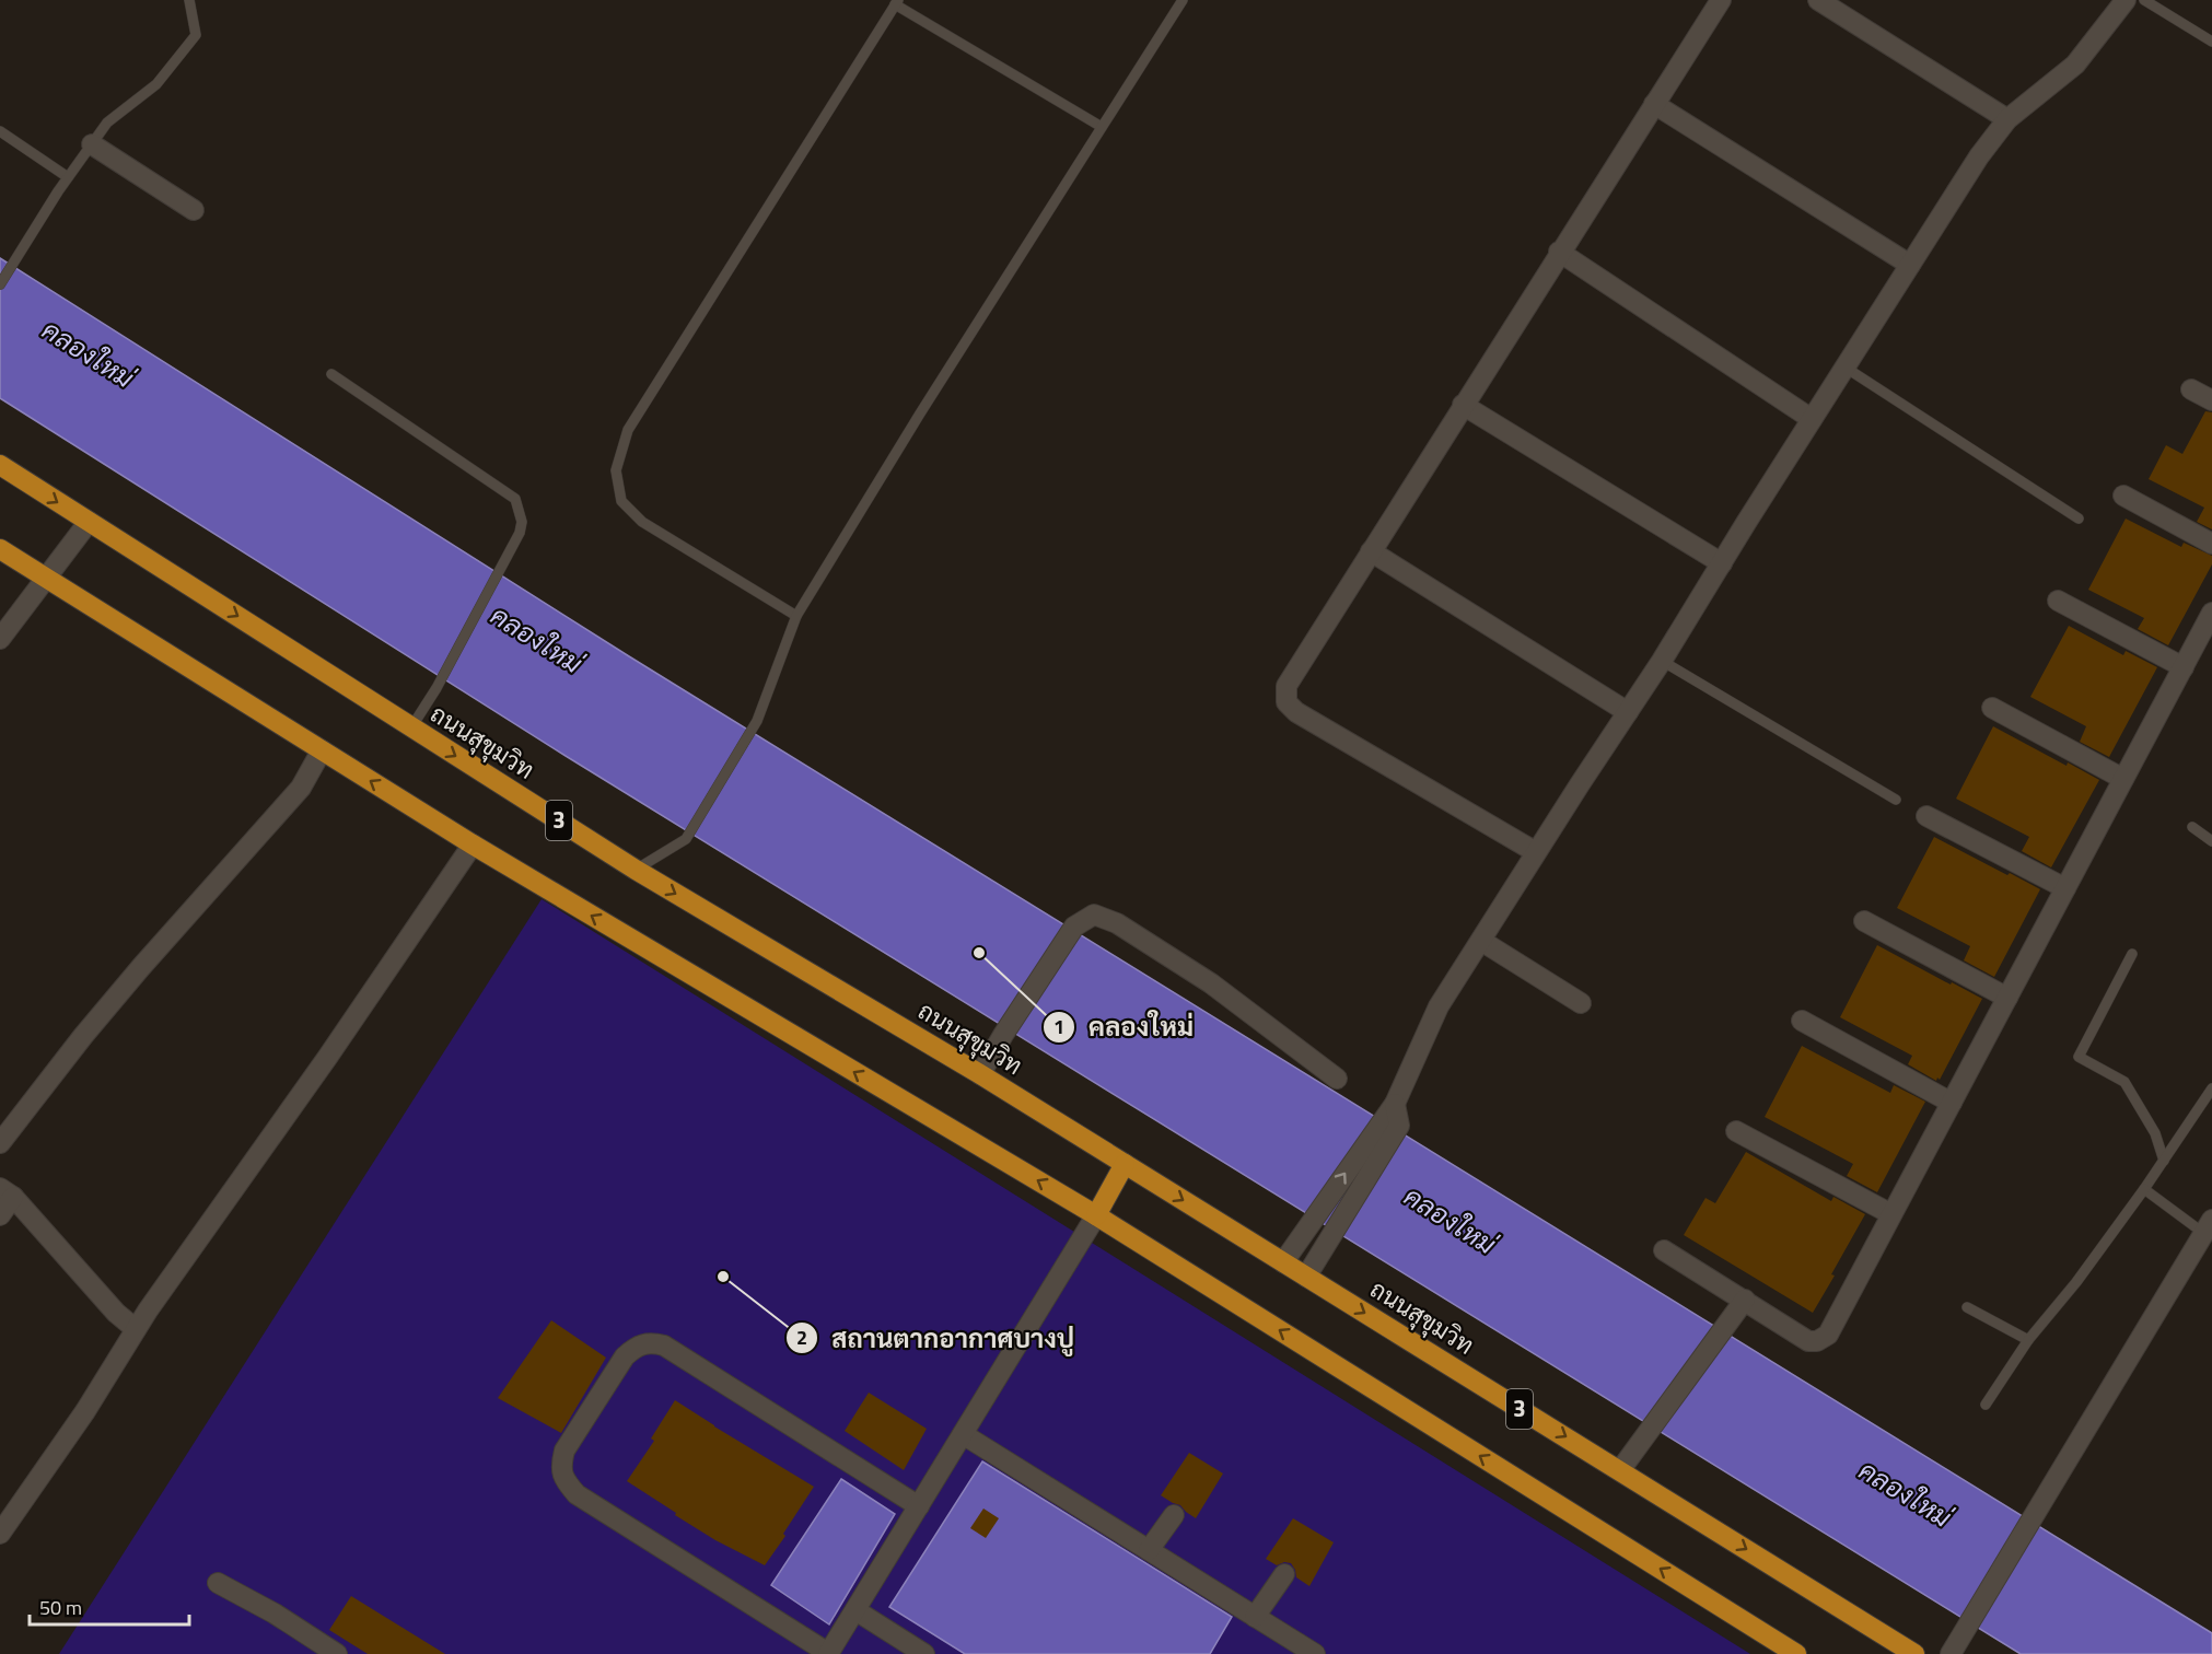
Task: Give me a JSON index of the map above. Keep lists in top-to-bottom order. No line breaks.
{"streets":{"highway":["ถนนสุขุมวิท","3"]},"water":["คลองใหม่"],"places":["คลองใหม่","สถานตากอากาศบางปู"],"scale_bar":"50 m"}
